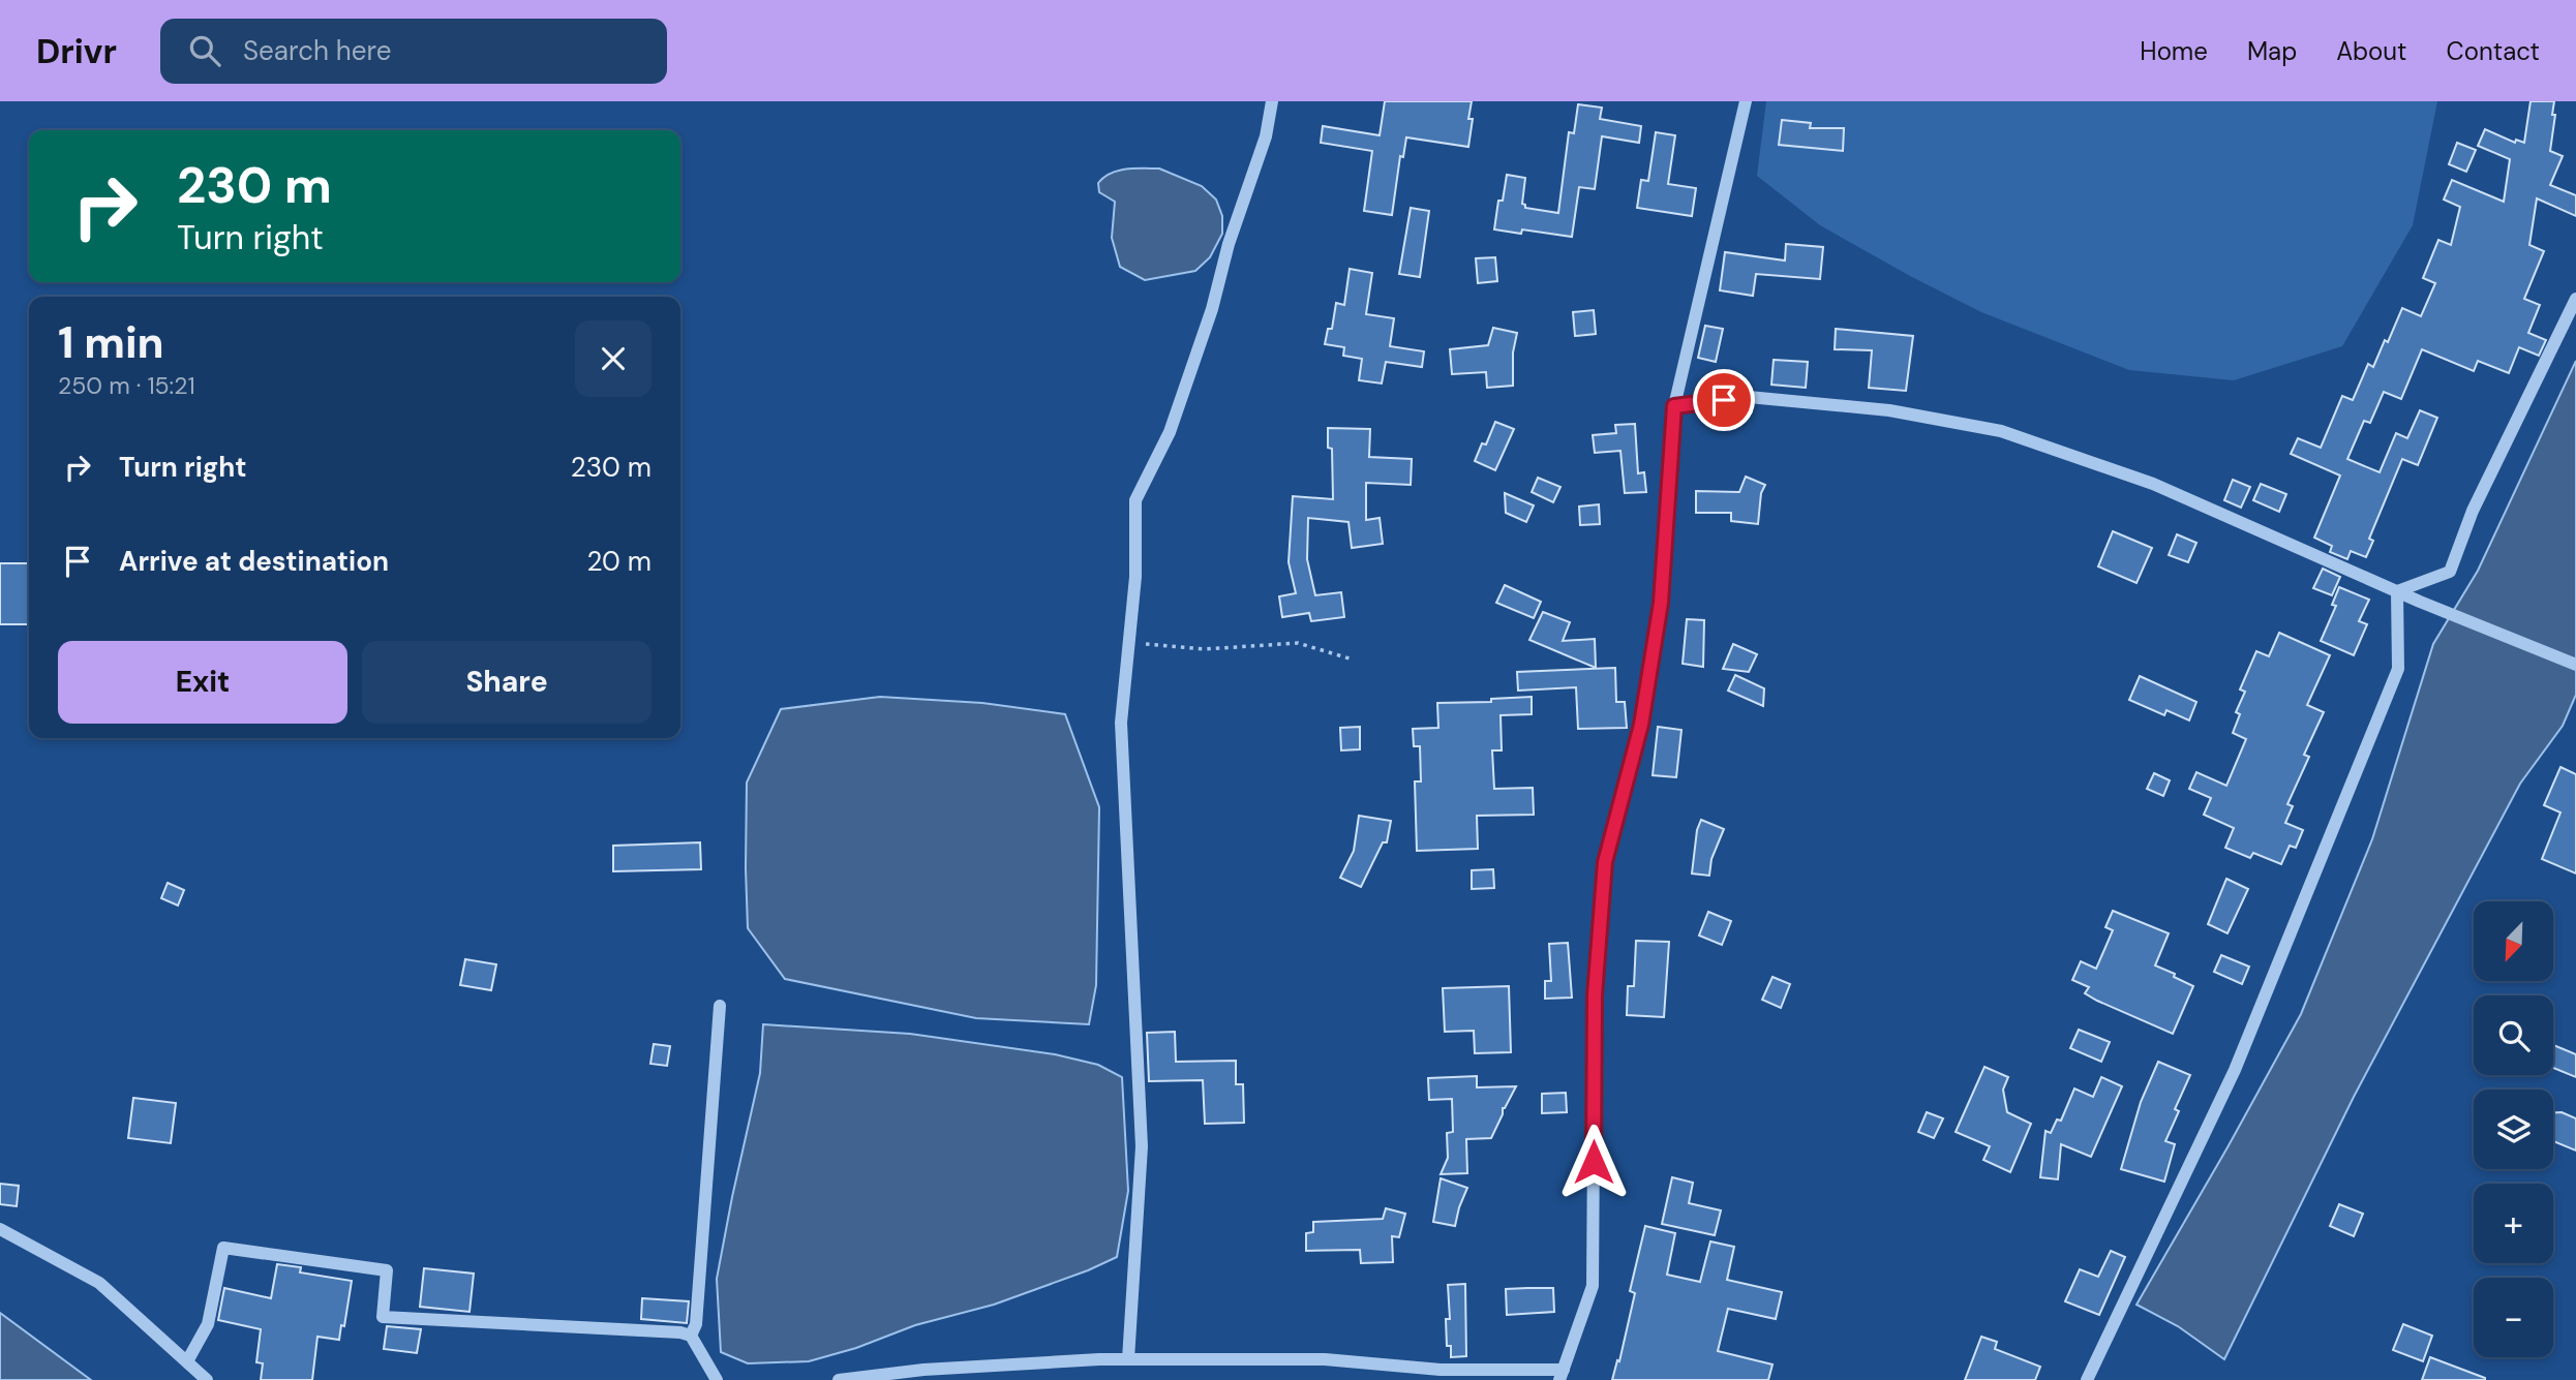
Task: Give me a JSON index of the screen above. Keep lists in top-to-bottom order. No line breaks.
{"north":"bottom left","page":{"header":"Drivr","search":"Search here","nav":["Home","Map","About","Contact"],"turn":["230 m","Turn right"],"heading":["1 min","250 m · 15:21"],"list":[{"name":"Turn right","value":"230 m"},{"name":"Arrive at destination","value":"20 m"}],"buttons":["Exit","Share"],"map_buttons":["+","−"]}}
